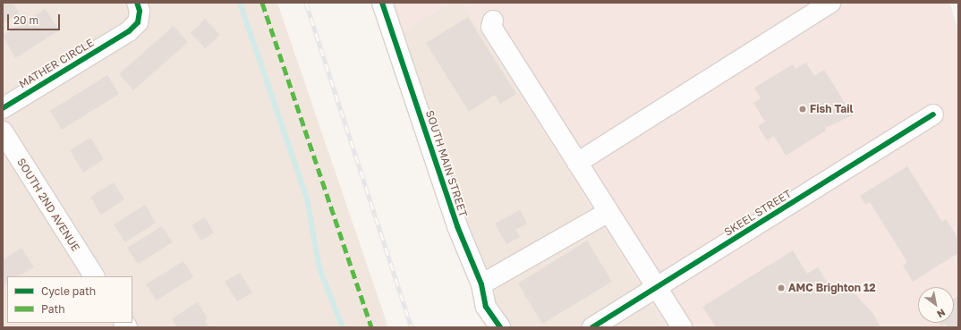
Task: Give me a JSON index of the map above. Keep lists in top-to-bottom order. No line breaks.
{"streets":{"street":["MATHER CIRCLE","SOUTH MAIN STREET","SOUTH 2ND AVENUE","SKEEL STREET"]},"places":["Fish Tail","AMC Brighton 12"],"legend":["Cycle path","Path"],"scale_bar":"20 m","north":"bottom right"}
